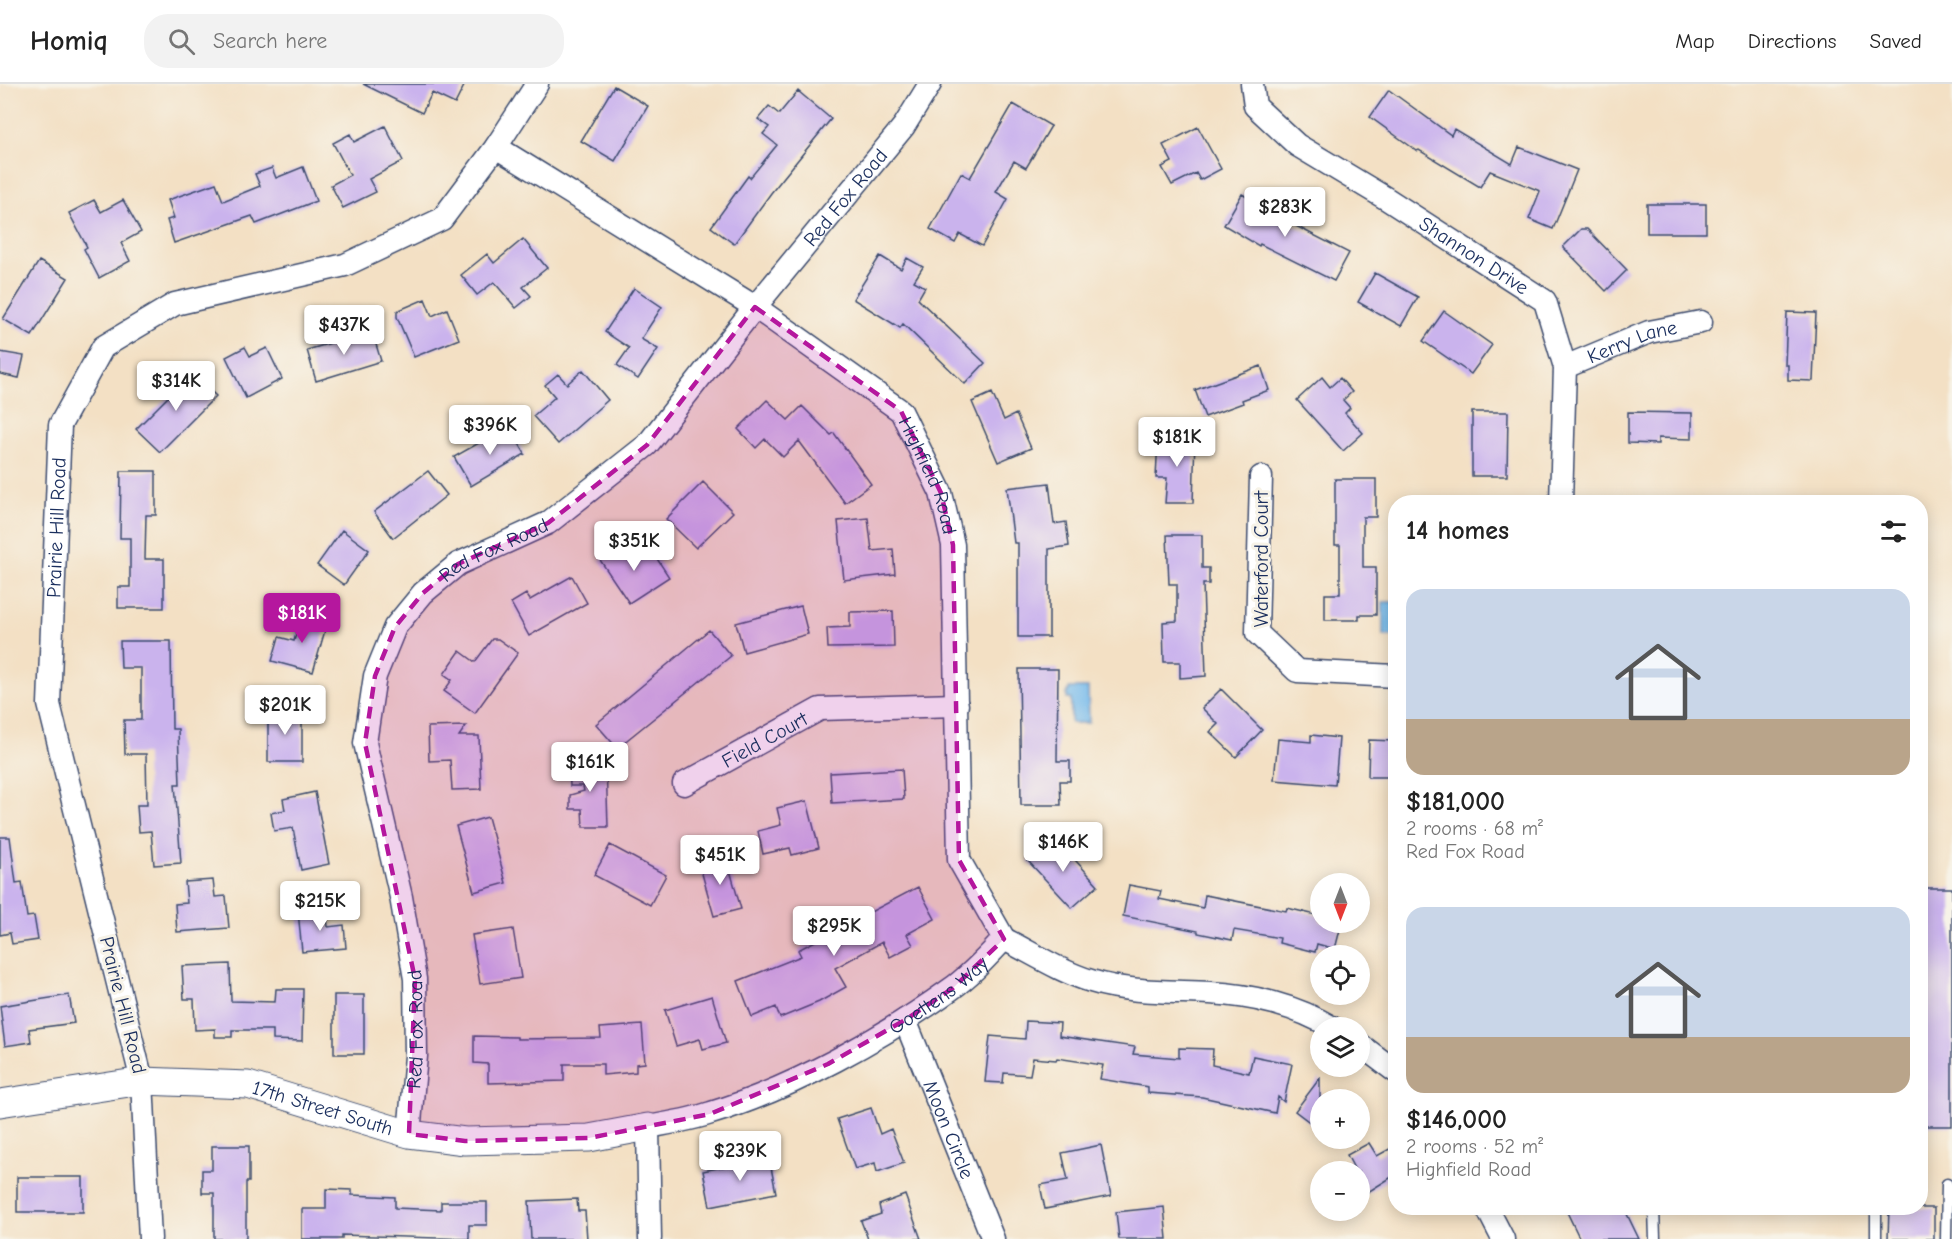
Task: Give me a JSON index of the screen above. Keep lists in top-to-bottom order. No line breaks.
{"streets":{"street":["Red Fox Road","Shannon Drive","Kerry Lane","Highfield Road","Prairie Hill Road","Waterford Court","Field Court","Goettens Way","17th Street South","Moon Circle"]},"crossings":[["Red Fox Road","Highfield Road"],["Red Fox Road","17th Street South"],["Shannon Drive","Kerry Lane"],["Highfield Road","Prairie Hill Road"],["Highfield Road","Field Court"],["Highfield Road","Goettens Way"],["Prairie Hill Road","17th Street South"],["Goettens Way","17th Street South"],["Goettens Way","Moon Circle"]],"north":"bottom","page":{"header":"Homiq","search":"Search here","nav":["Map","Directions","Saved"],"price":["$283K","$437K","$314K","$396K","$181K","$351K","$181K","$201K","$161K","$146K","$451K","$215K","$295K","$239K"],"heading":"14 homes","list":[{"name":"$181,000","note":"2 rooms · 68 m² · Red Fox Road"},{"name":"$146,000","note":"2 rooms · 52 m² · Highfield Road"}],"map_buttons":["+","−"]}}
